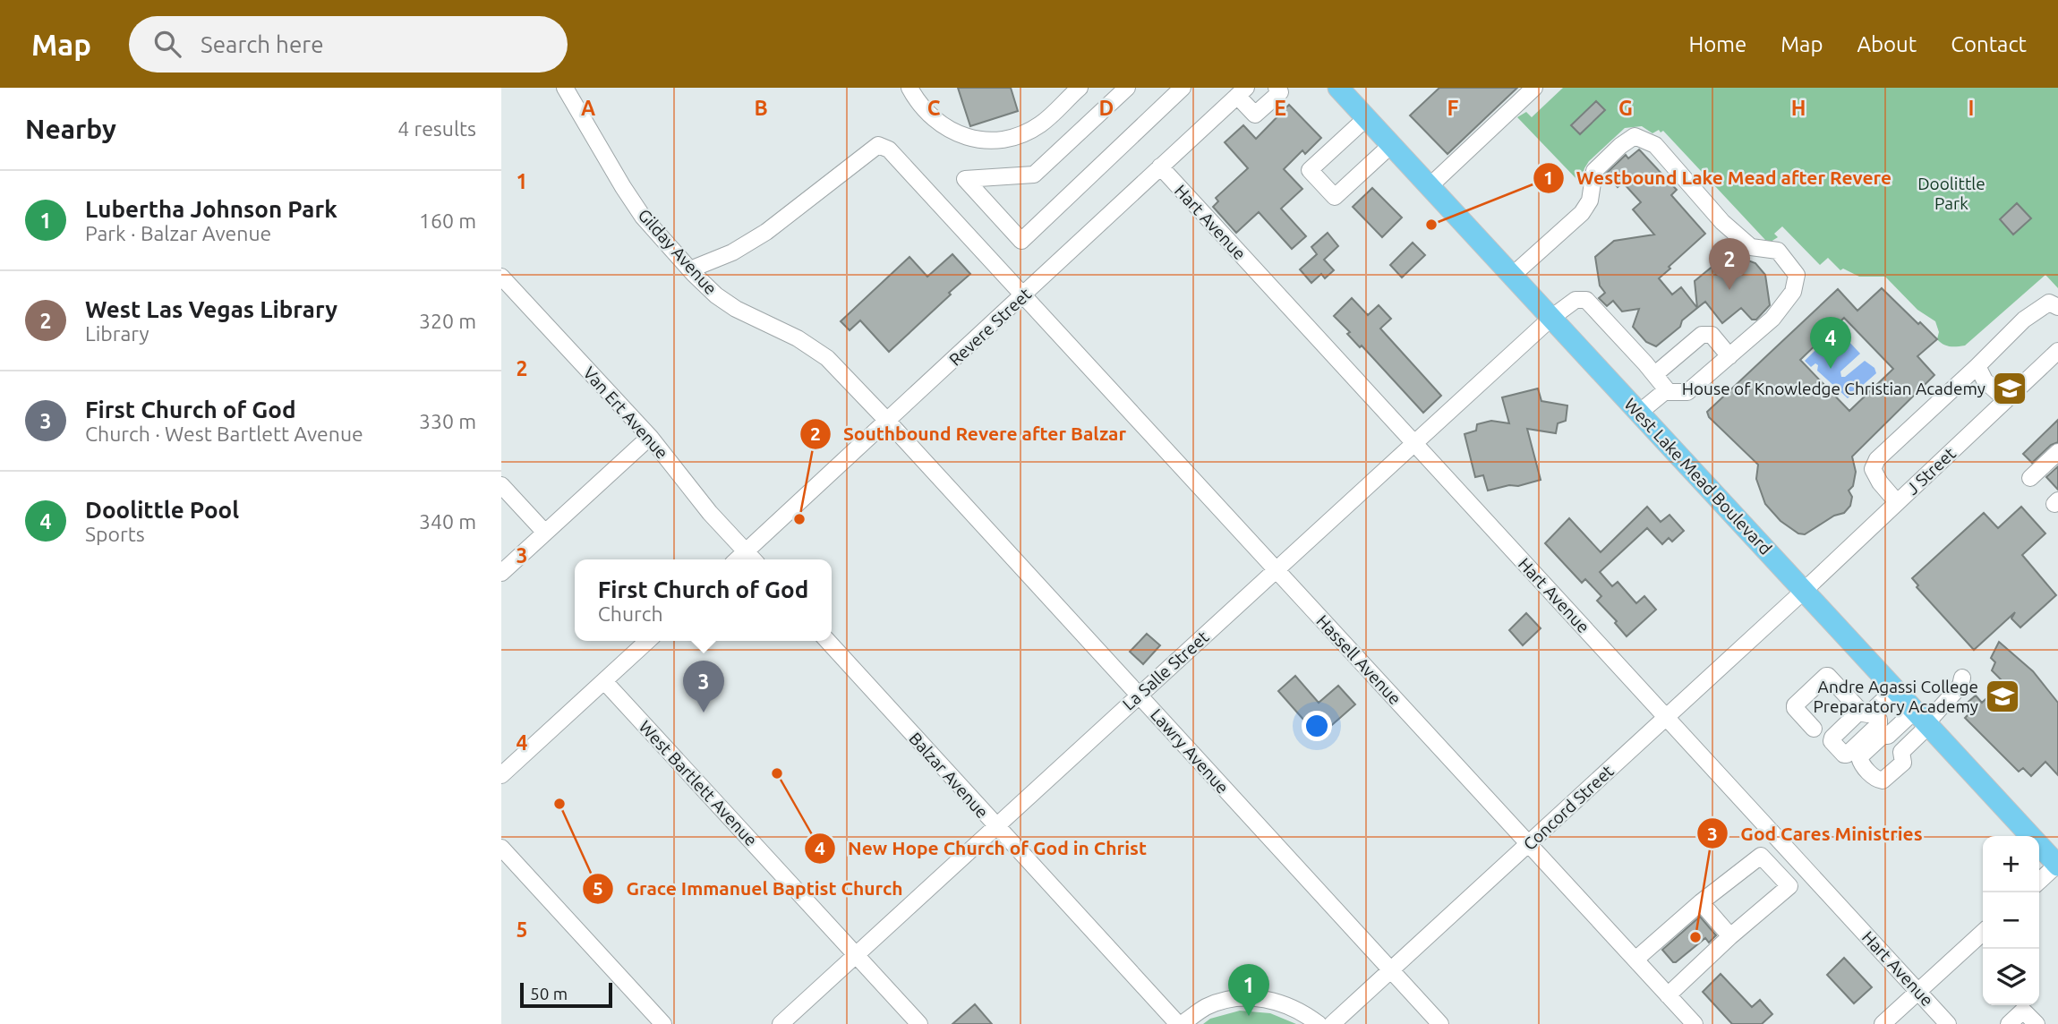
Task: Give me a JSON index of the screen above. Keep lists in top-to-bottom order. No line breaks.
{"streets":{"main road":["West Lake Mead Boulevard"],"street":["Hart Avenue","Gilday Avenue","Revere Street","Van Ert Avenue","J Street","Hassell Avenue","La Salle Street","Lawry Avenue","Balzar Avenue","West Bartlett Avenue","Concord Street"]},"crossings":[["Hart Avenue","Revere Street"],["Hart Avenue","La Salle Street"],["Hart Avenue","Concord Street"],["Gilday Avenue","Revere Street"],["Gilday Avenue","Hassell Avenue"],["Gilday Avenue","Lawry Avenue"],["Revere Street","Van Ert Avenue"],["Revere Street","Hassell Avenue"],["Revere Street","Lawry Avenue"],["J Street","West Lake Mead Boulevard"],["J Street","Concord Street"],["West Lake Mead Boulevard","La Salle Street"],["West Lake Mead Boulevard","Concord Street"],["Hassell Avenue","La Salle Street"],["Hassell Avenue","Concord Street"],["La Salle Street","Lawry Avenue"],["La Salle Street","Balzar Avenue"],["La Salle Street","West Bartlett Avenue"],["Lawry Avenue","Concord Street"]],"parks":["Doolittle Park"],"places":{"other":["Westbound Lake Mead after Revere","Southbound Revere after Balzar","New Hope Church of God in Christ","Grace Immanuel Baptist Church","God Cares Ministries"],"school or university":["House of Knowledge Christian Academy","Andre Agassi College Preparatory Academy"]},"scale_bar":"50 m","page":{"header":"Map","search":"Search here","nav":["Home","Map","About","Contact"],"heading":["Nearby","4 results"],"list":[{"mark":"1","name":"Lubertha Johnson Park","note":"Park · Balzar Avenue","value":"160 m"},{"mark":"2","name":"West Las Vegas Library","note":"Library","value":"320 m"},{"mark":"3","name":"First Church of God","note":"Church · West Bartlett Avenue","value":"330 m"},{"mark":"4","name":"Doolittle Pool","note":"Sports","value":"340 m"}],"pins":["2","4","3","1"],"popup":["First Church of God","Church"],"map_buttons":["+","−"],"scale":"50 m"},"grid":{"columns":["A","B","C","D","E","F","G","H","I"],"rows":["1","2","3","4","5"]}}
